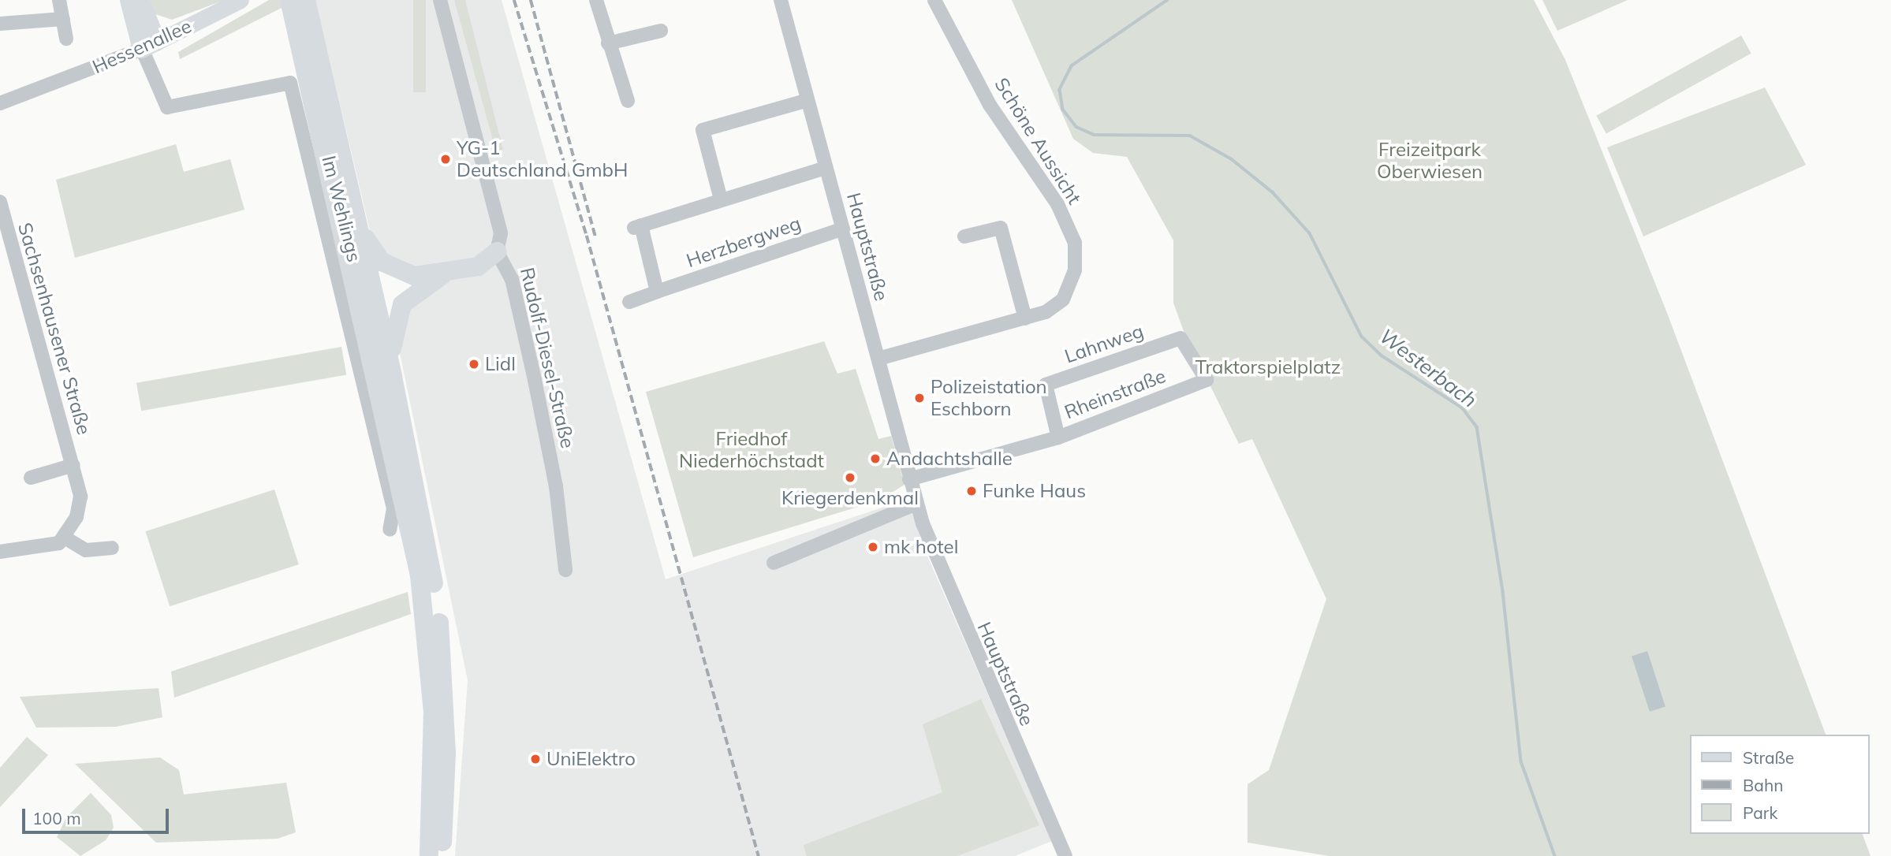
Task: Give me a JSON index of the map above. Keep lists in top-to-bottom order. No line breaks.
{"streets":{"main road":["Hessenallee"],"street":["Schöne Aussicht","Im Wehlings","Herzbergweg","Hauptstraße","Sachsenhausener Straße","Lahnweg","Rudolf-Diesel-Straße","Rheinstraße"]},"crossings":[["Hessenallee","Im Wehlings"],["Schöne Aussicht","Hauptstraße"],["Herzbergweg","Hauptstraße"],["Hauptstraße","Rheinstraße"],["Lahnweg","Rheinstraße"]],"water":["Westerbach"],"parks":["Freizeitpark Oberwiesen","Traktorspielplatz","Friedhof Niederhöchstadt"],"places":["YG-1 Deutschland GmbH","Lidl","Polizeistation Eschborn","Andachtshalle","Kriegerdenkmal","Funke Haus","mk hotel","UniElektro"],"legend":["Straße","Bahn","Park"],"scale_bar":"100 m"}
